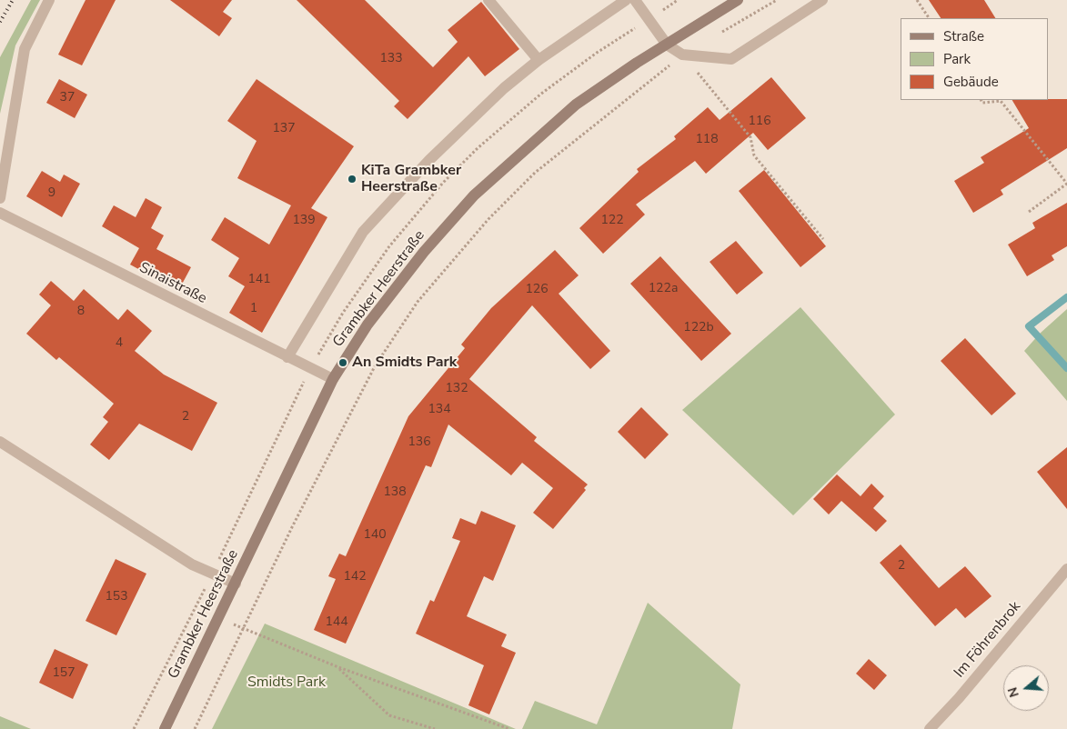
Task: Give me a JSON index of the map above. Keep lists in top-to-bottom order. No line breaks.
{"streets":{"main road":["Grambker Heerstraße"],"street":["Sinaistraße","Im Föhrenbrok"]},"crossings":[["Sinaistraße","Grambker Heerstraße"]],"parks":["Smidts Park"],"places":["KiTa Grambker Heerstraße","An Smidts Park"],"house_numbers":["133","37","116","137","118","9","139","122","141","122a","126","1","8","122b","4","132","134","2","136","138","140","2","142","153","144","157"],"legend":["Straße","Park","Gebäude"],"north":"left"}
